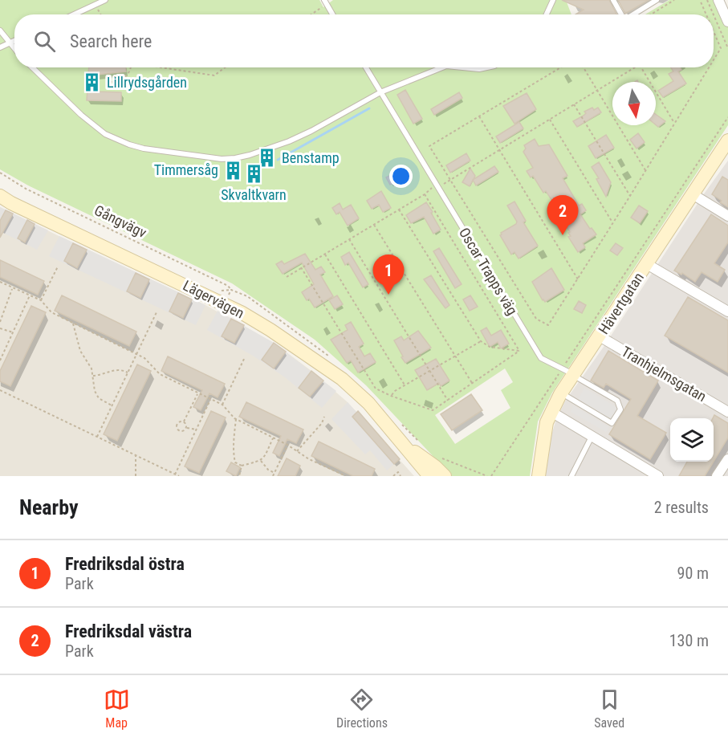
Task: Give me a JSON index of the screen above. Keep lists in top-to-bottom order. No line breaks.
{"streets":{"street":["Lägervägen","Hävertgatan","Tranhjelmsgatan"],"lane":["Oscar Trapps väg"],"path":["Gångvägv"]},"crossings":[["Oscar Trapps väg","Hävertgatan"],["Hävertgatan","Tranhjelmsgatan"]],"places":{"building":["Lillrydsgården","Benstamp","Timmersåg","Skvaltkvarn"]},"north":"bottom","page":{"search":"Search here","pins":["2","1"],"heading":["Nearby","2 results"],"list":[{"mark":"1","name":"Fredriksdal östra","note":"Park","value":"90 m"},{"mark":"2","name":"Fredriksdal västra","note":"Park","value":"130 m"}],"nav":["Map","Directions","Saved"]}}
